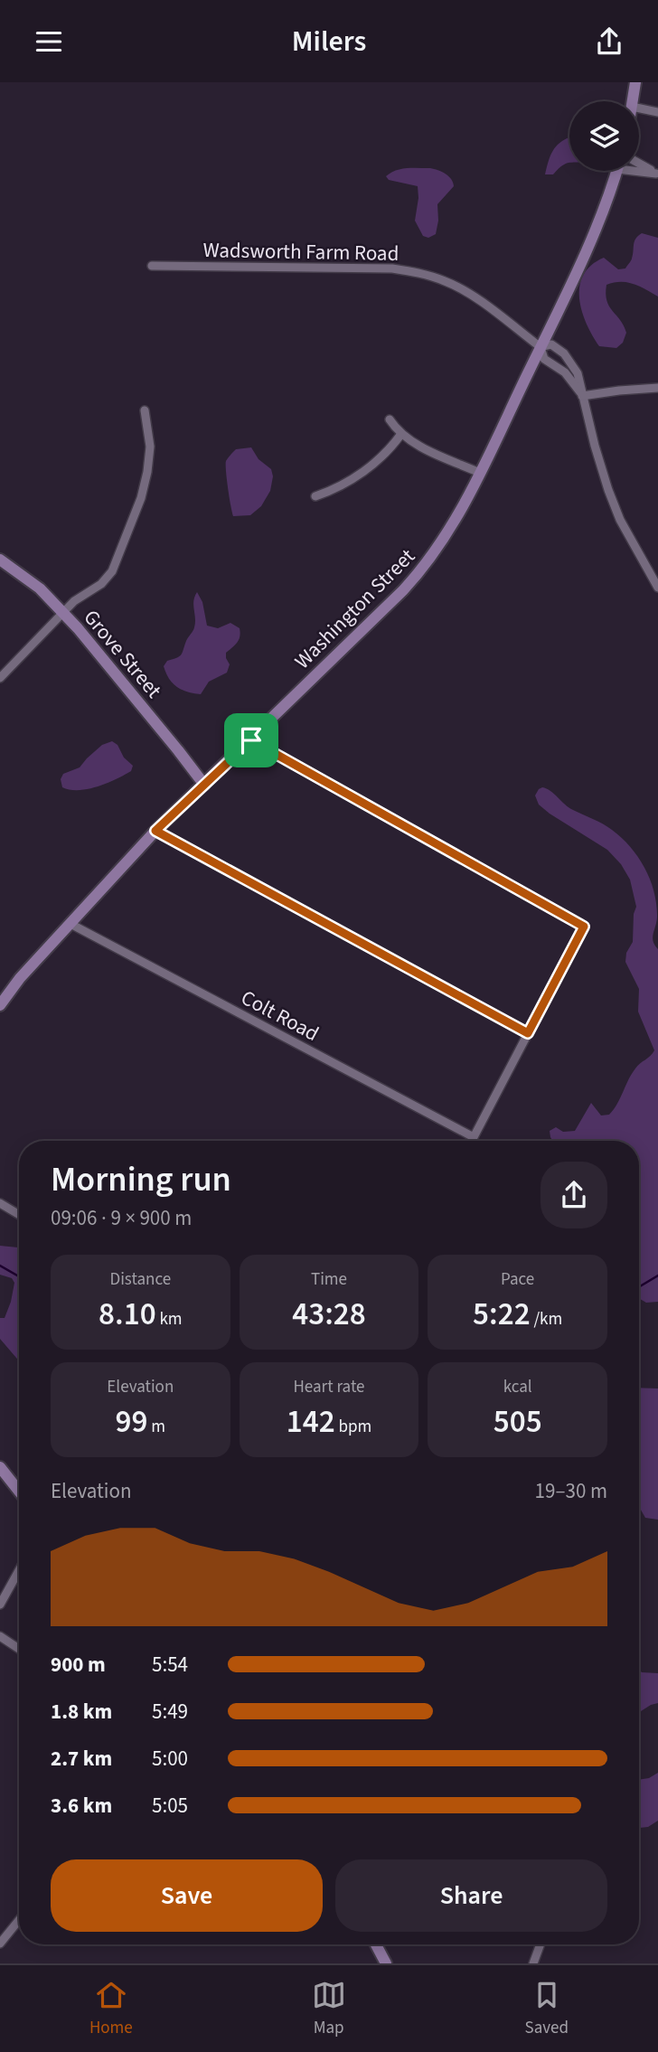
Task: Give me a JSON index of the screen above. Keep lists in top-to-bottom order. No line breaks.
{"streets":{"main road":["Washington Street","Grove Street"],"street":["Wadsworth Farm Road","Colt Road"]},"crossings":[["Wadsworth Farm Road","Washington Street"],["Washington Street","Grove Street"],["Washington Street","Colt Road"]],"page":{"header":"Milers","heading":["Morning run","09:06 · 9 × 900 m"],"stats":[["Distance","8.10 km"],["Time","43:28"],["Pace","5:22 /km"],["Elevation","99 m"],["Heart rate","142 bpm"],["kcal","505"]],"chart":["Elevation","19–30 m"],"list":[{"name":"900 m","note":"5:54"},{"name":"1.8 km","note":"5:49"},{"name":"2.7 km","note":"5:00"},{"name":"3.6 km","note":"5:05"}],"buttons":["Save","Share"],"tabs":["Home","Map","Saved"]}}
